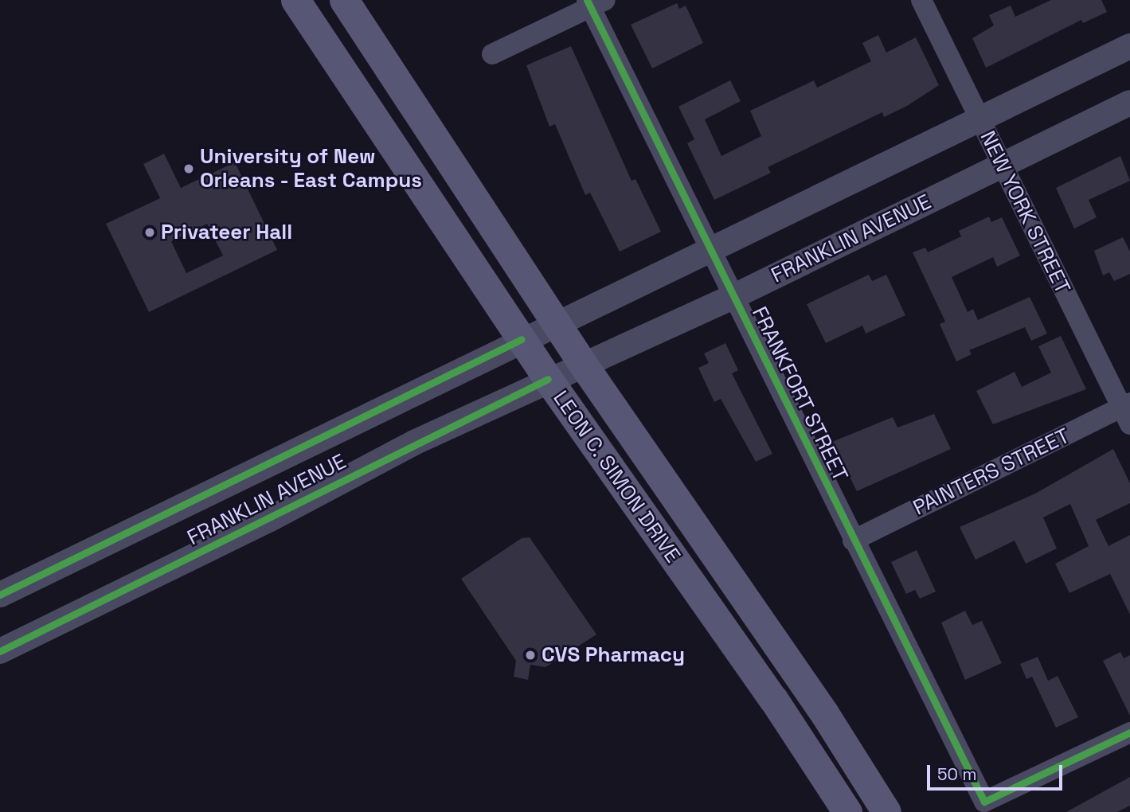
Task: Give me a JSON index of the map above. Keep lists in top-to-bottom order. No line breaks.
{"streets":{"main road":["LEON C. SIMON DRIVE"],"street":["NEW YORK STREET","FRANKLIN AVENUE","FRANKFORT STREET","PAINTERS STREET"]},"crossings":[["NEW YORK STREET","FRANKLIN AVENUE"],["NEW YORK STREET","PAINTERS STREET"],["FRANKLIN AVENUE","FRANKFORT STREET"],["FRANKLIN AVENUE","LEON C. SIMON DRIVE"],["FRANKFORT STREET","PAINTERS STREET"]],"places":["University of New Orleans - East Campus","Privateer Hall","CVS Pharmacy"],"scale_bar":"50 m"}
